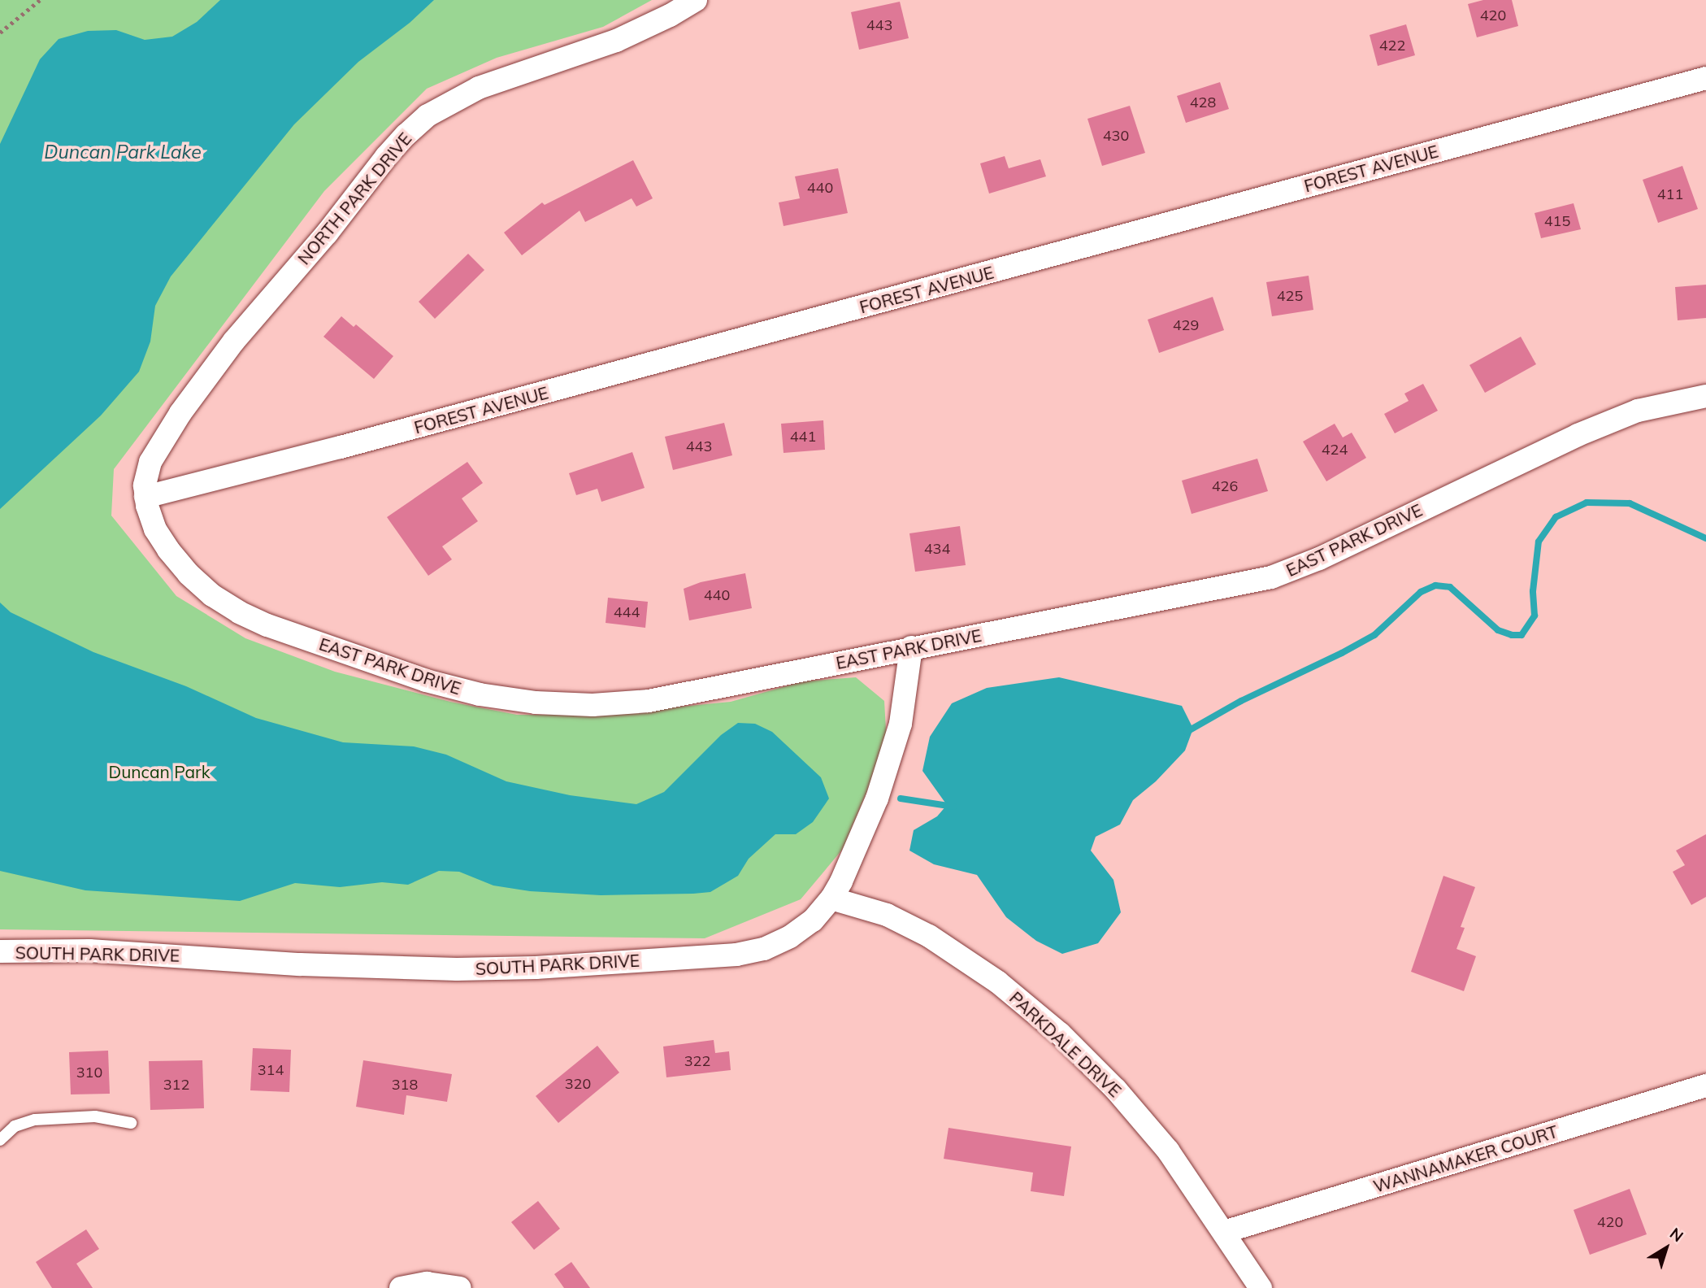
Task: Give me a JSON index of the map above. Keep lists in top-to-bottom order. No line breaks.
{"streets":{"street":["FOREST AVENUE","NORTH PARK DRIVE","EAST PARK DRIVE","SOUTH PARK DRIVE","PARKDALE DRIVE","WANNAMAKER COURT"]},"crossings":[["FOREST AVENUE","NORTH PARK DRIVE"],["FOREST AVENUE","EAST PARK DRIVE"],["NORTH PARK DRIVE","EAST PARK DRIVE"],["EAST PARK DRIVE","SOUTH PARK DRIVE"],["SOUTH PARK DRIVE","PARKDALE DRIVE"],["PARKDALE DRIVE","WANNAMAKER COURT"]],"water":["Duncan Park Lake"],"parks":["Duncan Park"],"house_numbers":["420","443","422","428","430","440","411","415","425","429","441","443","424","426","434","440","444","322","314","310","320","312","318","420"],"north":"top right"}
